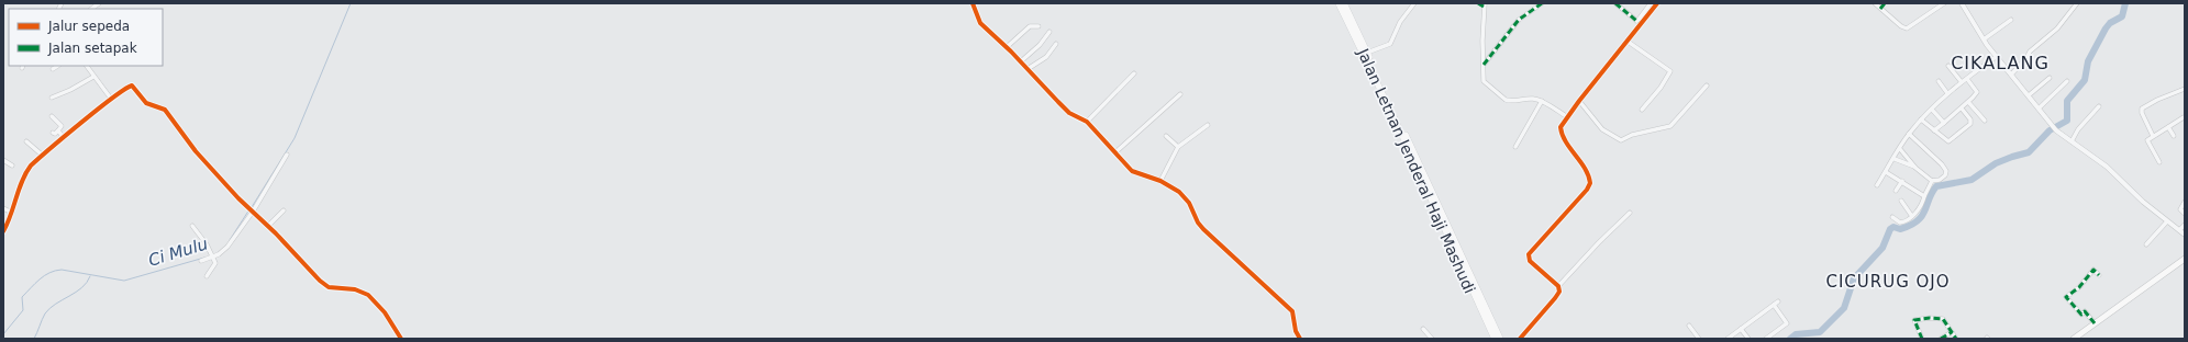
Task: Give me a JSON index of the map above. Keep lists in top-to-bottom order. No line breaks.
{"streets":{"main road":["Jalan Letnan Jenderal Haji Mashudi"]},"districts":["CIKALANG","CICURUG OJO"],"water":["Ci Mulu"],"legend":["Jalur sepeda","Jalan setapak"]}
